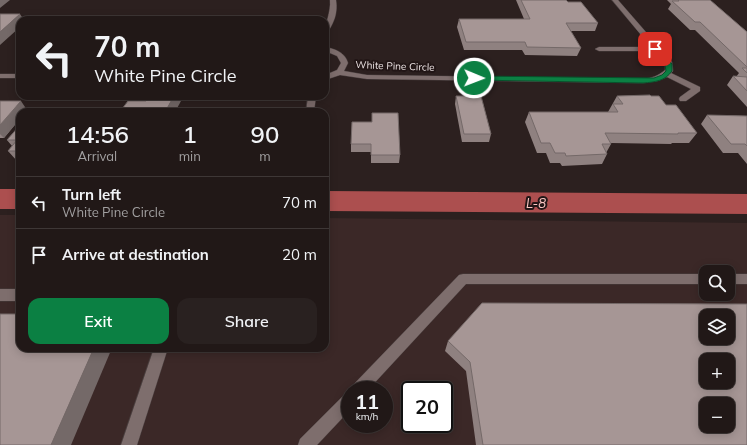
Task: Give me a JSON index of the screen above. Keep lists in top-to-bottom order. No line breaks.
{"streets":{"lane":["White Pine Circle"]},"water":["L-8"],"page":{"turn":["70 m","White Pine Circle"],"eta":["14:56","Arrival","1","min","90","m"],"list":[{"name":"Turn left","note":"White Pine Circle","value":"70 m"},{"name":"Arrive at destination","value":"20 m"}],"map_buttons":["+","−"],"buttons":["Exit","Share"],"speed":"11 km/h","limit":"20"}}
